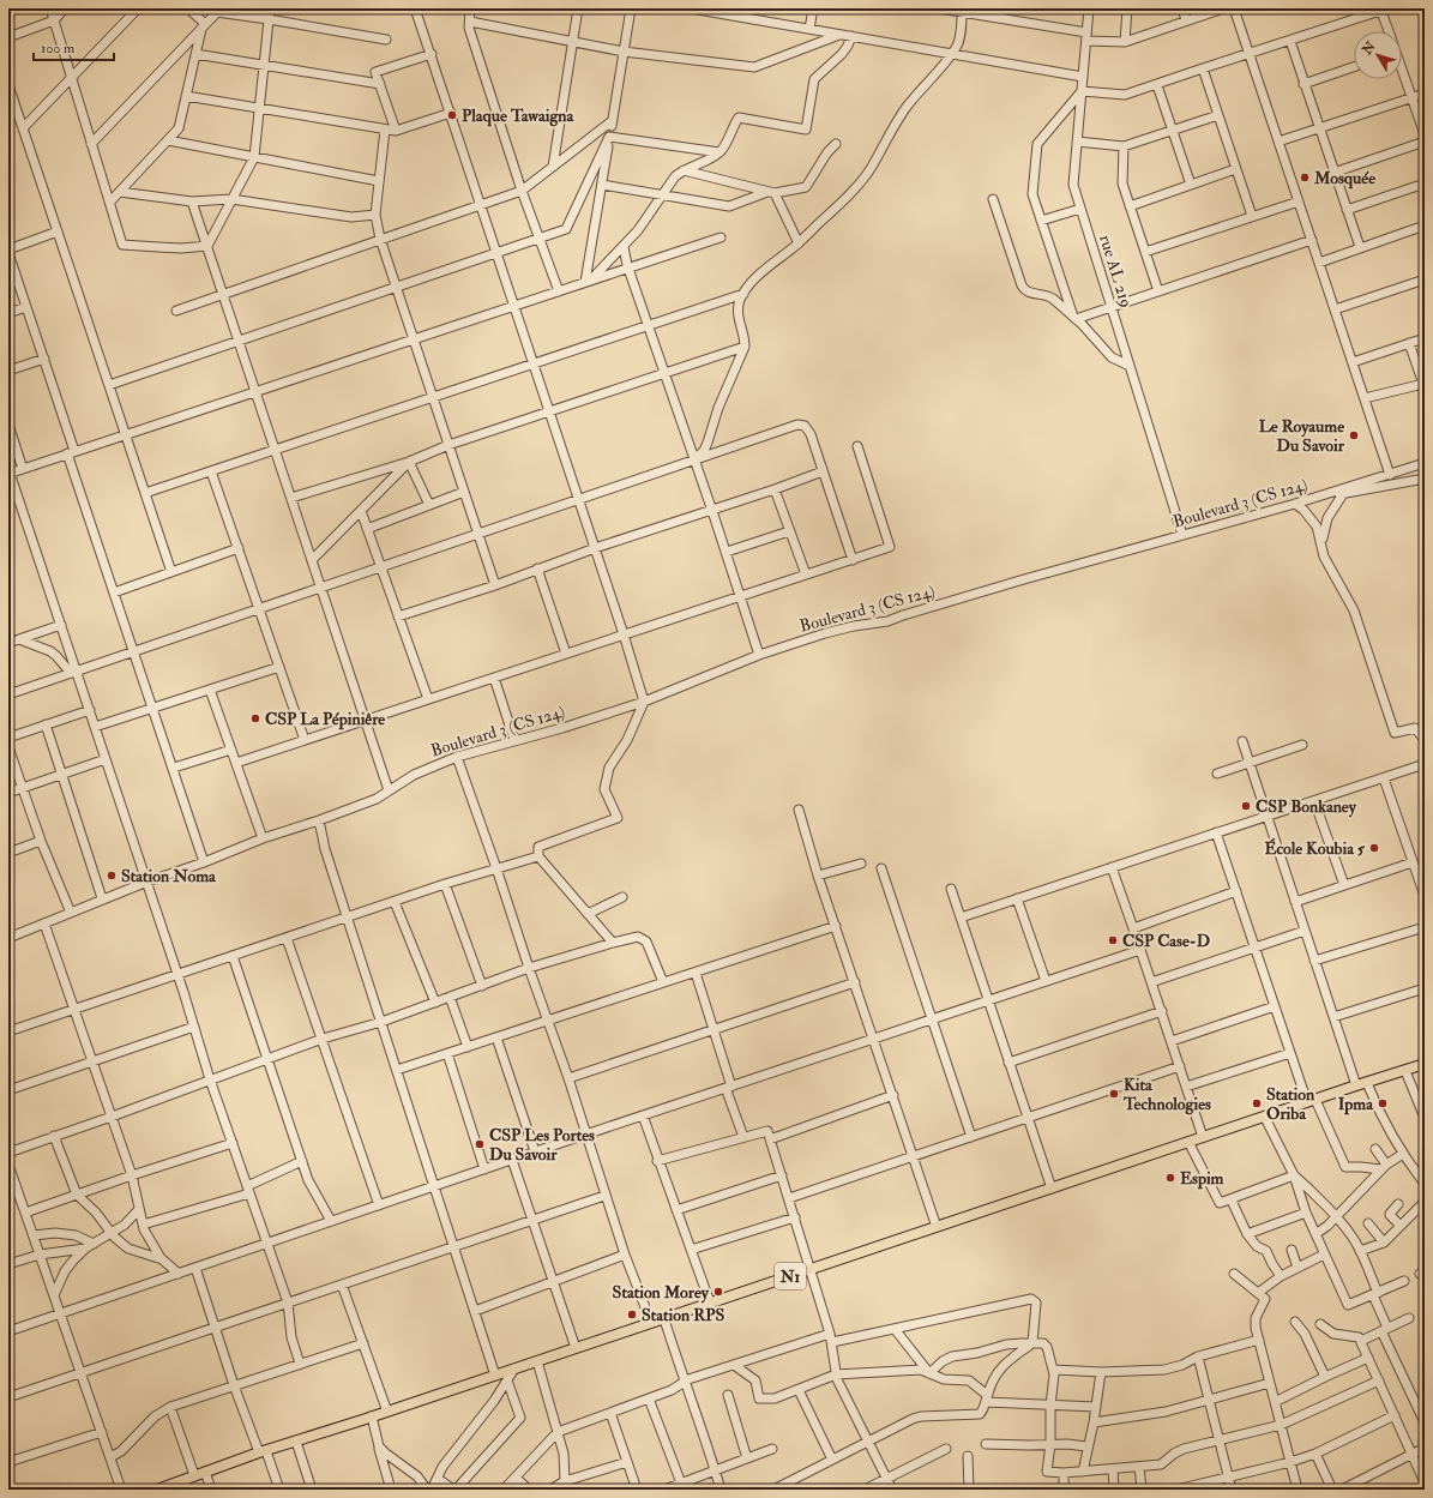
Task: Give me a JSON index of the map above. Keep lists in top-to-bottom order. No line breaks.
{"streets":{"main road":["N1"],"street":["rue AL 219","Boulevard 3 (CS 124)"]},"crossings":[["rue AL 219","Boulevard 3 (CS 124)"]],"places":["Plaque Tawaigna","Mosquée","Le Royaume Du Savoir","CSP La Pépiniêre","CSP Bonkaney","École Koubia 5","Station Noma","CSP Case-D","Kita Technologies","Station Oriba","Ipma","CSP Les Portes Du Savoir","Espim","Station Morey","Station RPS"],"scale_bar":"100 m","north":"top left"}
